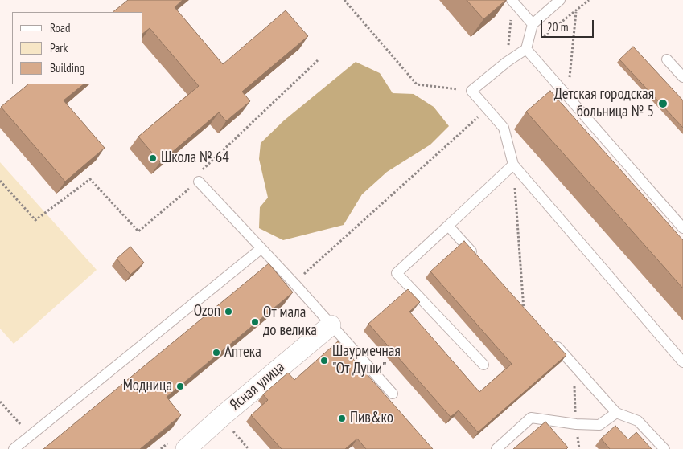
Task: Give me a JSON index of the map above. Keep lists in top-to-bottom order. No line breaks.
{"streets":{"street":["Ясная улица"]},"places":["Детская городская больница № 5","Школа № 64","Ozon","От мала до велика","Аптека","Шаурмечная \"От Души\"","Модница","Пив&ко"],"legend":["Road","Park","Building"],"scale_bar":"20 m"}
